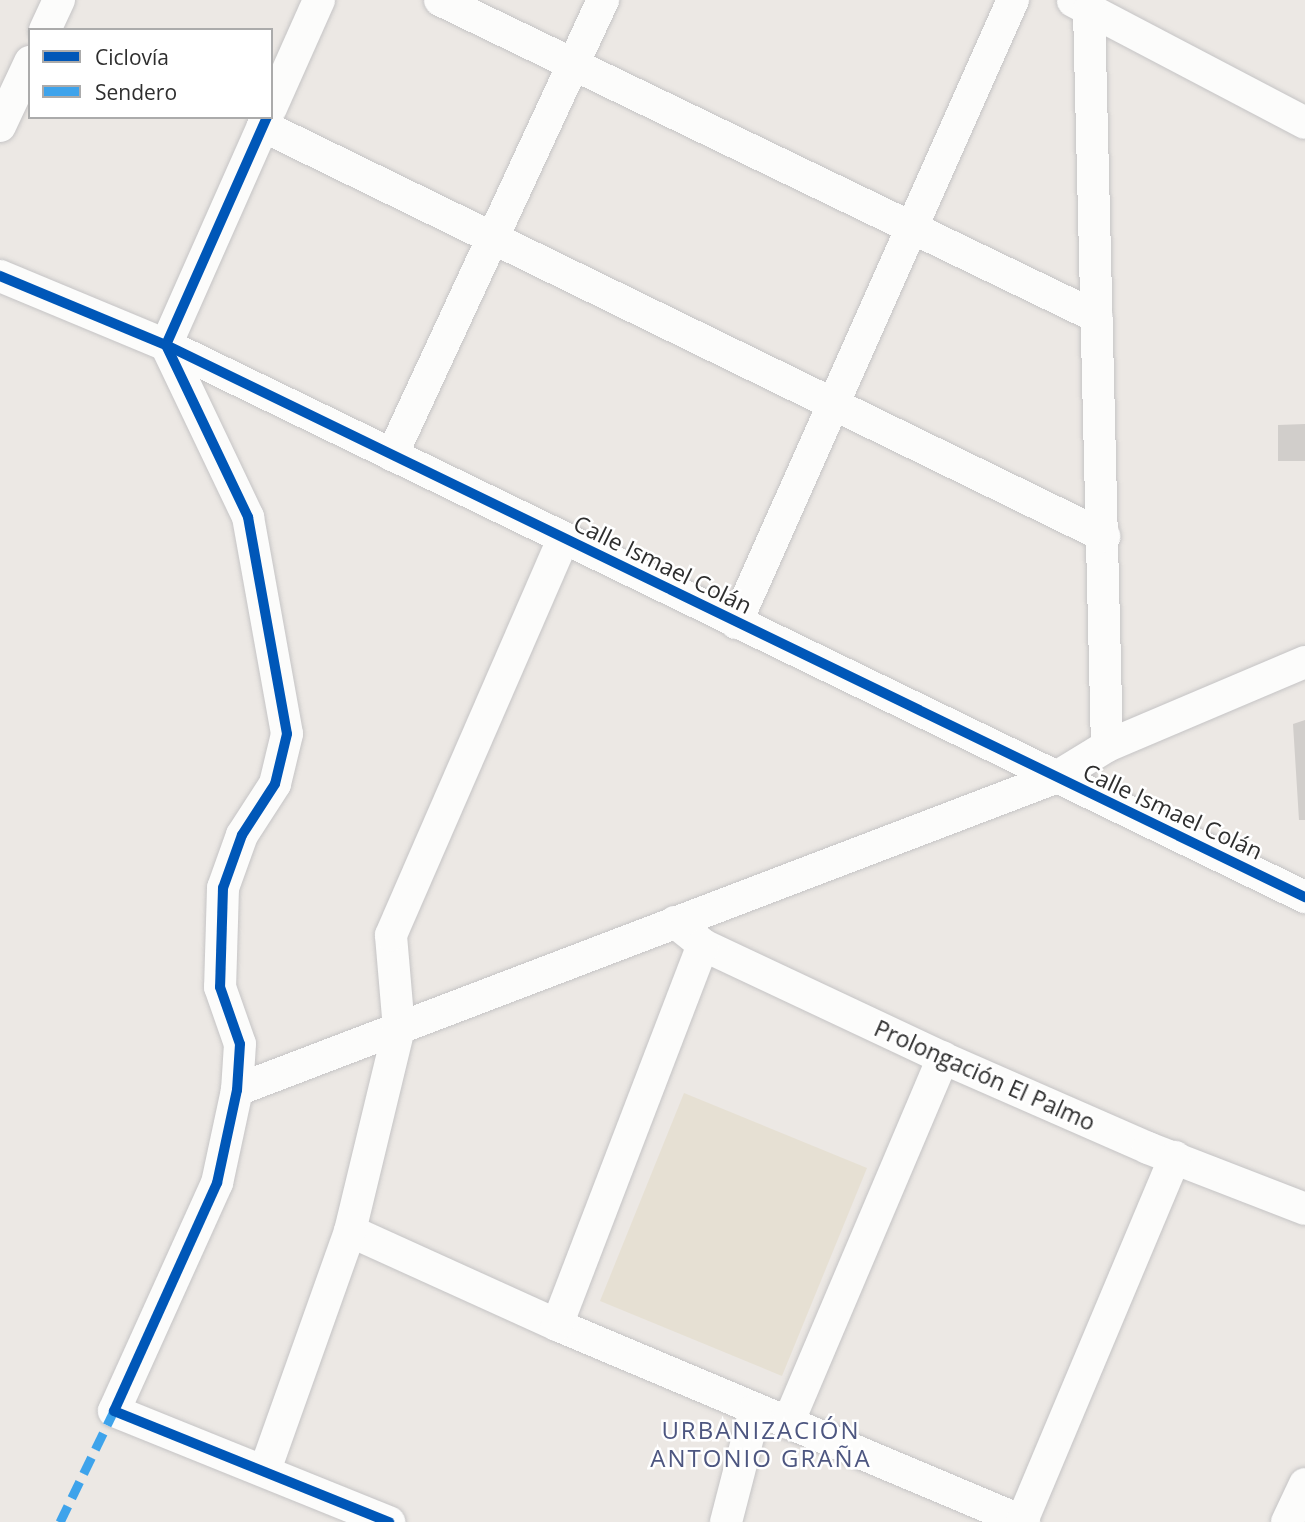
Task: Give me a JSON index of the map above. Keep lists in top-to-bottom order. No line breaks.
{"streets":{"street":["Calle Ismael Colán","Prolongación El Palmo"]},"districts":["URBANIZACIÓN ANTONIO GRAÑA"],"legend":["Ciclovía","Sendero"]}
